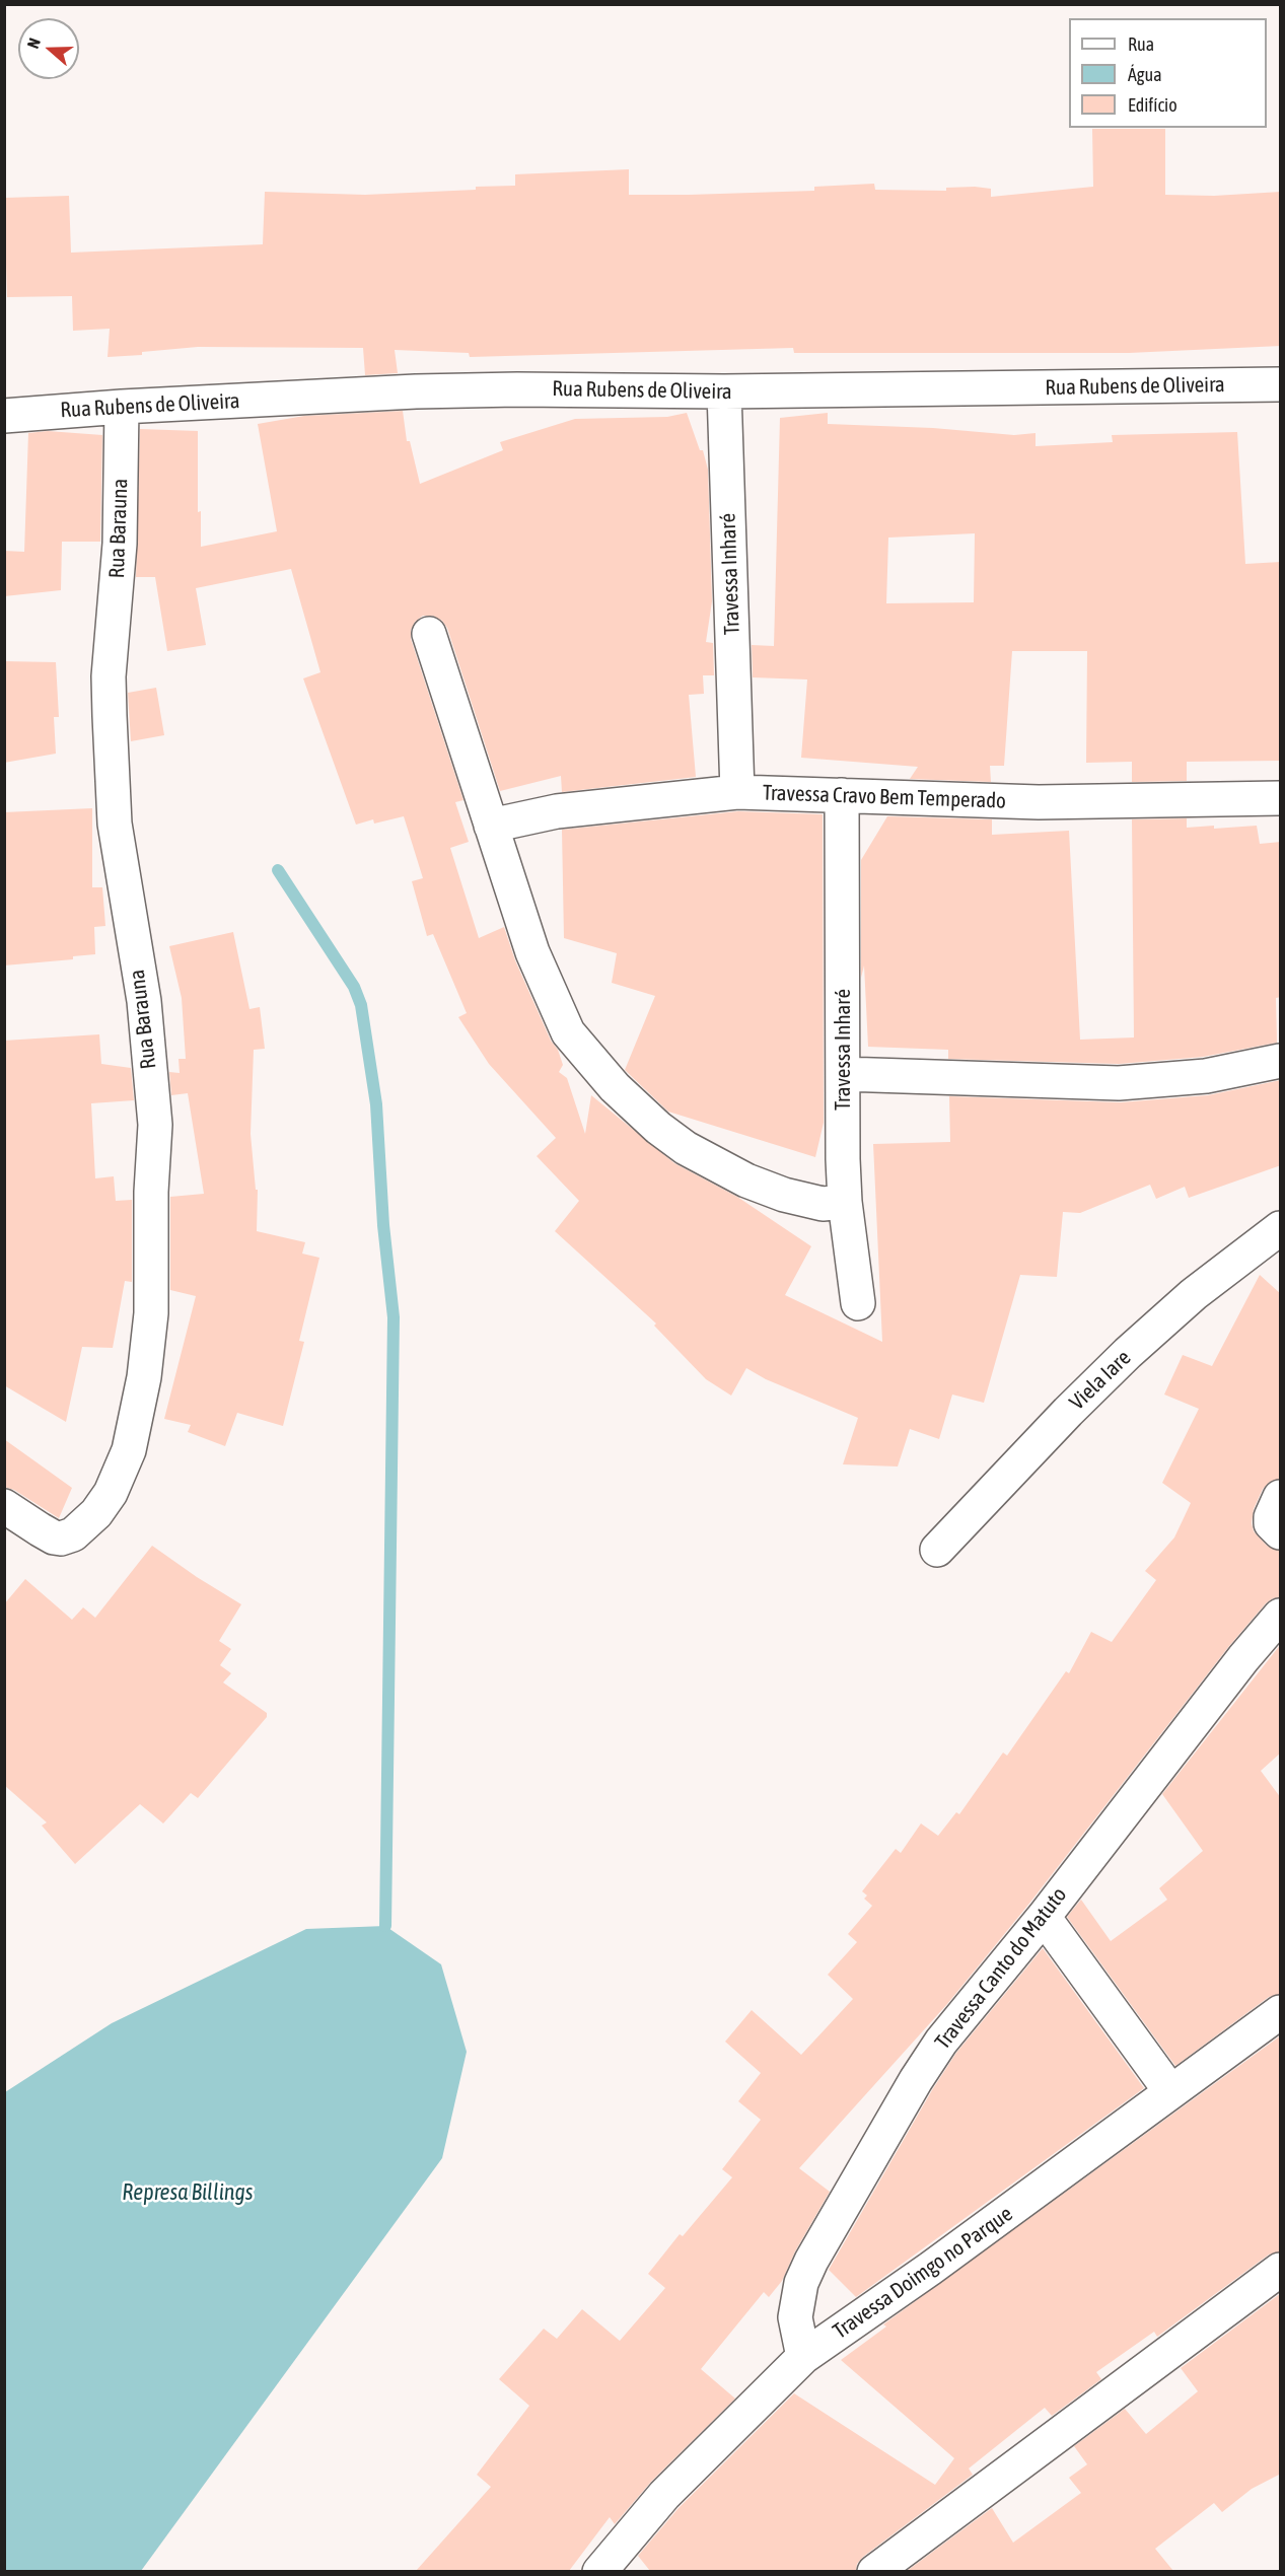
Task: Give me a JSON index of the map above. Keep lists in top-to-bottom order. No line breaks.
{"streets":{"street":["Rua Rubens de Oliveira","Rua Barauna","Travessa Inharé","Travessa Cravo Bem Temperado","Viela Iare","Travessa Canto do Matuto","Travessa Doimgo no Parque"]},"crossings":[["Rua Rubens de Oliveira","Rua Barauna"],["Rua Rubens de Oliveira","Travessa Inharé"],["Travessa Inharé","Travessa Cravo Bem Temperado"],["Travessa Canto do Matuto","Travessa Doimgo no Parque"]],"water":["Represa Billings"],"legend":["Rua","Água","Edifício"],"north":"left"}
